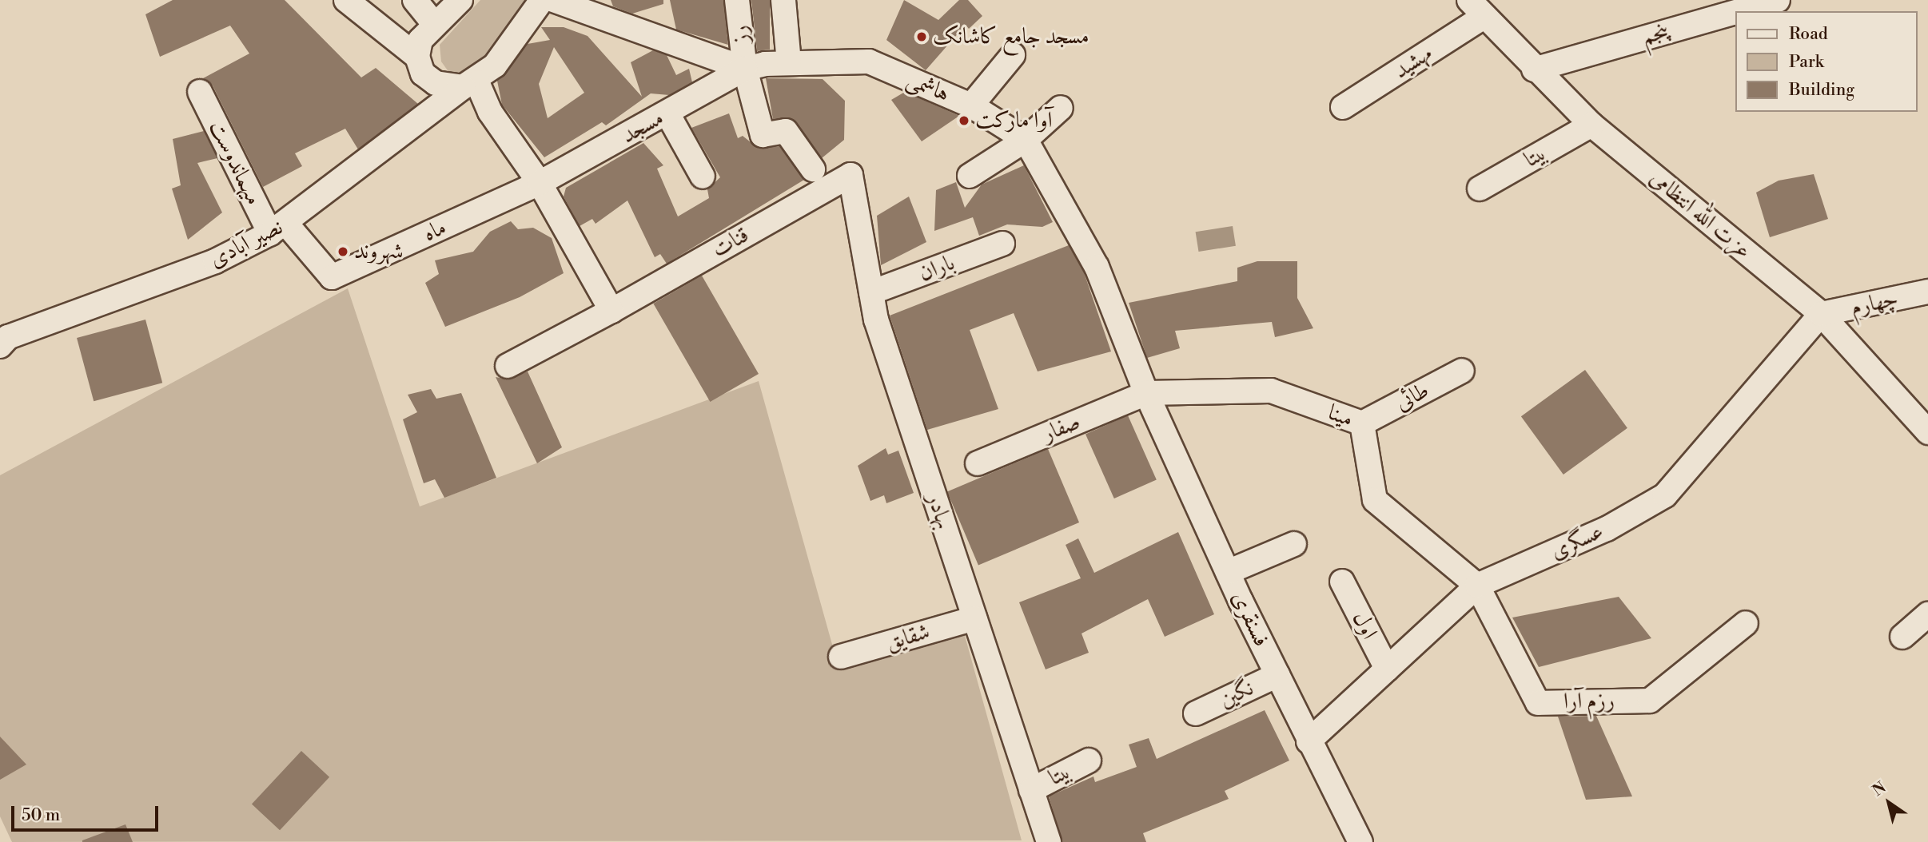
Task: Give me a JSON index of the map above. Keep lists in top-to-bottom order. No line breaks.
{"streets":{"street":["رز","پنجم","مهشید","هاشمی","مسجد","بیتا","میهماندوست","عزت الله انتظامی","ماه","قنات","نصیر آبادی","باران","چهارم","طائی","مینا","صفار","بهادر","عسگری","فسنقری","اول","شقایق","نگین","رزم آرا"]},"crossings":[["رز","هاشمی"],["رز","مسجد"],["پنجم","عزت الله انتظامی"],["مهشید","عزت الله انتظامی"],["هاشمی","مسجد"],["هاشمی","مینا"],["هاشمی","صفار"],["هاشمی","فسنقری"],["مسجد","ماه"],["بیتا","عزت الله انتظامی"],["بیتا","بهادر"],["میهماندوست","ماه"],["میهماندوست","نصیر آبادی"],["عزت الله انتظامی","چهارم"],["عزت الله انتظامی","عسگری"],["ماه","نصیر آبادی"],["قنات","بهادر"],["باران","بهادر"],["چهارم","عسگری"],["طائی","مینا"],["مینا","صفار"],["مینا","عسگری"],["مینا","فسنقری"],["مینا","رزم آرا"],["صفار","فسنقری"],["بهادر","شقایق"],["عسگری","فسنقری"],["عسگری","اول"],["عسگری","رزم آرا"],["فسنقری","نگین"]],"places":["مسجد جامع کاشانک","آوا مارکت","شهروند"],"legend":["Road","Park","Building"],"scale_bar":"50 m","north":"top left"}
